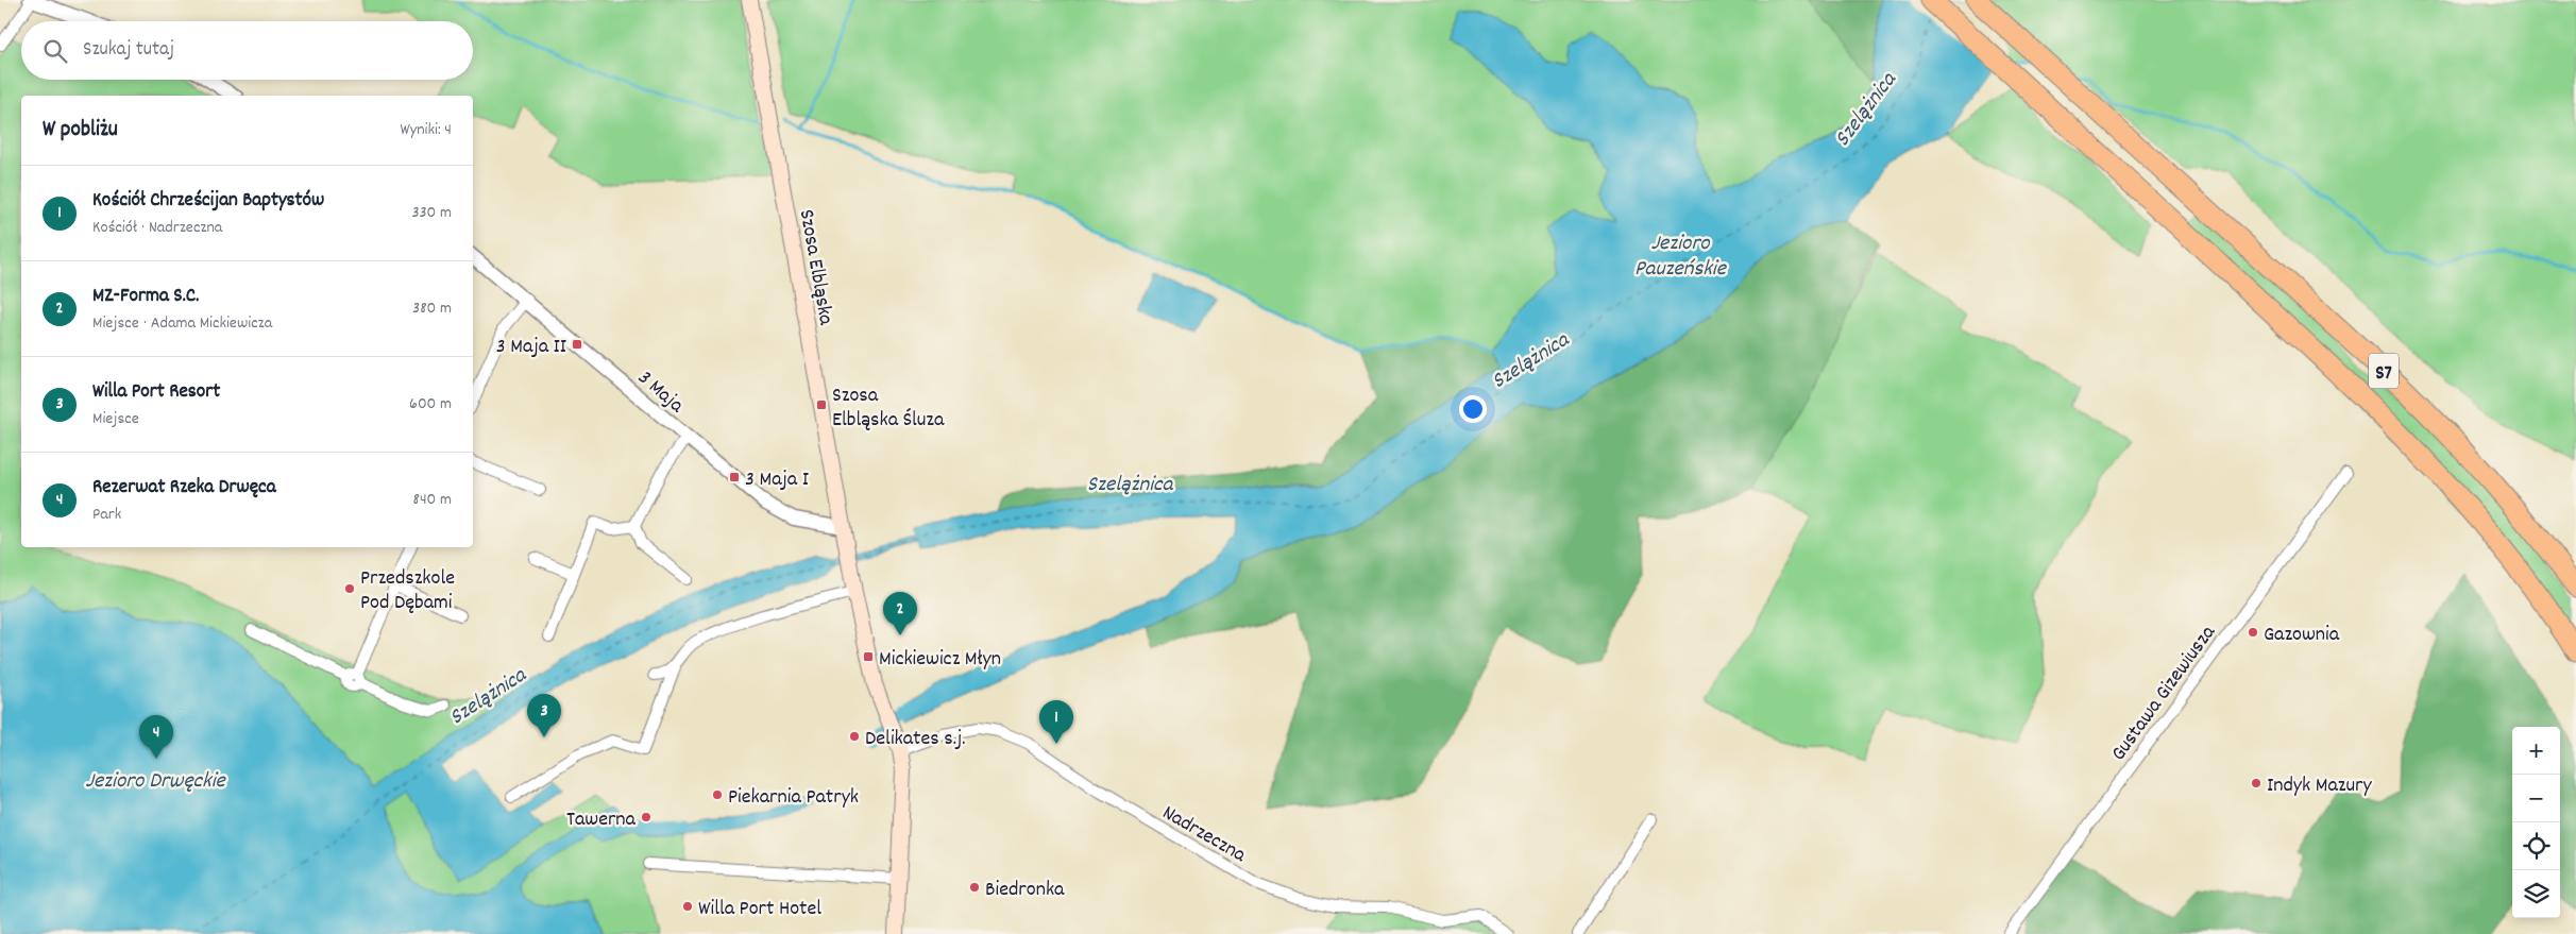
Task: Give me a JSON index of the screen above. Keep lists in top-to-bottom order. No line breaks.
{"streets":{"highway":["S7"],"main road":["Szosa Elbląska"],"street":["3 Maja","Gustawa Gizewiusza","Nadrzeczna"]},"crossings":[["Szosa Elbląska","3 Maja"],["Szosa Elbląska","Nadrzeczna"]],"water":["Szelążnica","Jezioro Pauzeńskie","Jezioro Drwęckie"],"places":{"transit":["3 Maja II","Szosa Elbląska Śluza","3 Maja I","Mickiewicz Młyn"],"other":["Przedszkole Pod Dębami","Gazownia","Delikates s.j.","Indyk Mazury","Piekarnia Patryk","Tawerna","Biedronka","Willa Port Hotel"]},"page":{"search":"Szukaj tutaj","heading":["W pobliżu","Wyniki: 4"],"list":[{"mark":"1","name":"Kościół Chrześcijan Baptystów","note":"Kościół · Nadrzeczna","value":"330 m"},{"mark":"2","name":"MZ-Forma S.C.","note":"Miejsce · Adama Mickiewicza","value":"380 m"},{"mark":"3","name":"Willa Port Resort","note":"Miejsce","value":"600 m"},{"mark":"4","name":"Rezerwat Rzeka Drwęca","note":"Park","value":"840 m"}],"pins":["2","3","1","4"],"map_buttons":["+","−"]}}
